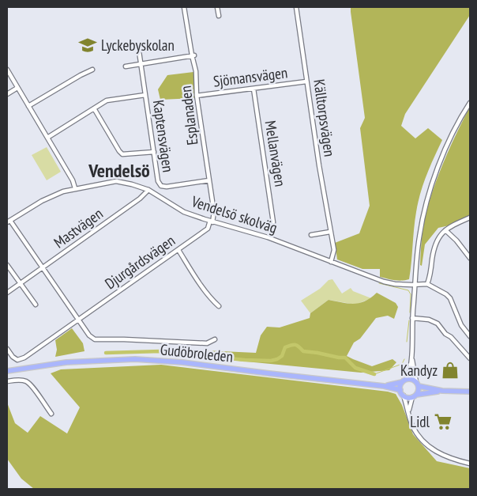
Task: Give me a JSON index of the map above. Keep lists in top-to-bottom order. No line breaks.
{"streets":{"main road":["Gudöbroleden"],"street":["Sjömansvägen","Esplanaden","Källtorpsvägen","Kaptensvägen","Mellanvägen","Vendelsö skolväg","Mastvägen","Djurgårdsvägen"]},"crossings":[["Sjömansvägen","Esplanaden"],["Sjömansvägen","Källtorpsvägen"],["Sjömansvägen","Mellanvägen"],["Esplanaden","Kaptensvägen"],["Esplanaden","Vendelsö skolväg"],["Esplanaden","Djurgårdsvägen"],["Källtorpsvägen","Vendelsö skolväg"],["Vendelsö skolväg","Mastvägen"],["Vendelsö skolväg","Djurgårdsvägen"]],"districts":["Vendelsö"],"places":{"school or university":["Lyckebyskolan"],"shop":["Kandyz"],"supermarket":["Lidl"]}}
